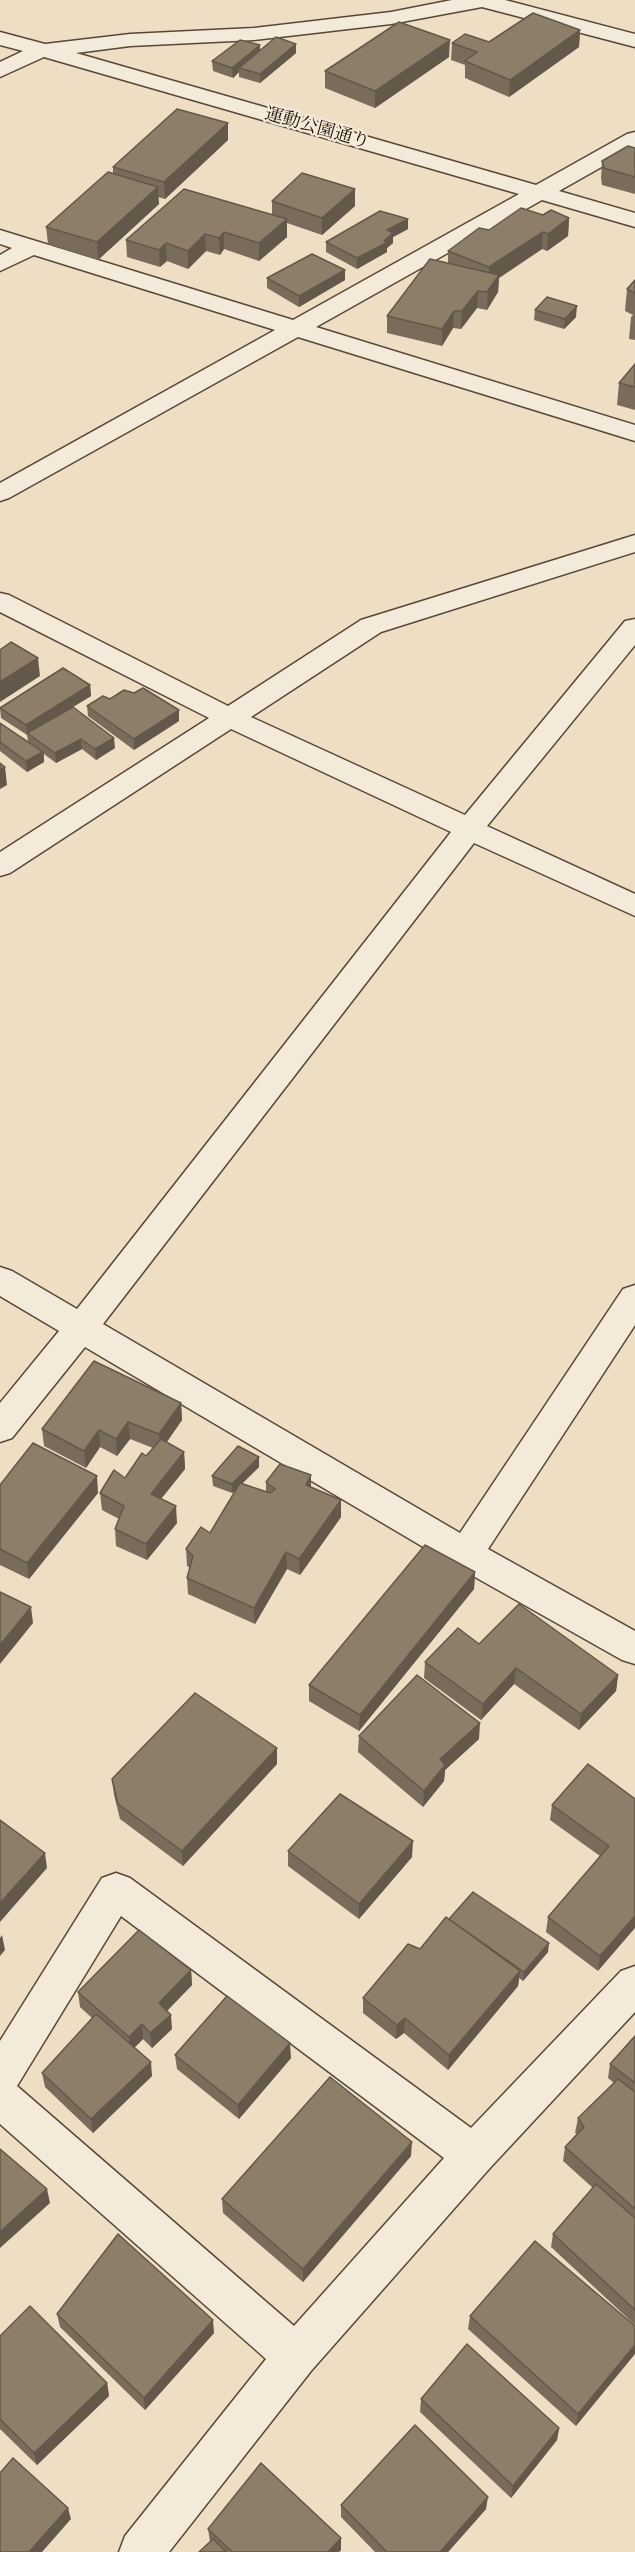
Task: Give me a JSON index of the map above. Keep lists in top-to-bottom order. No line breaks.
{"streets":{"street":["運動公園通り"]}}
